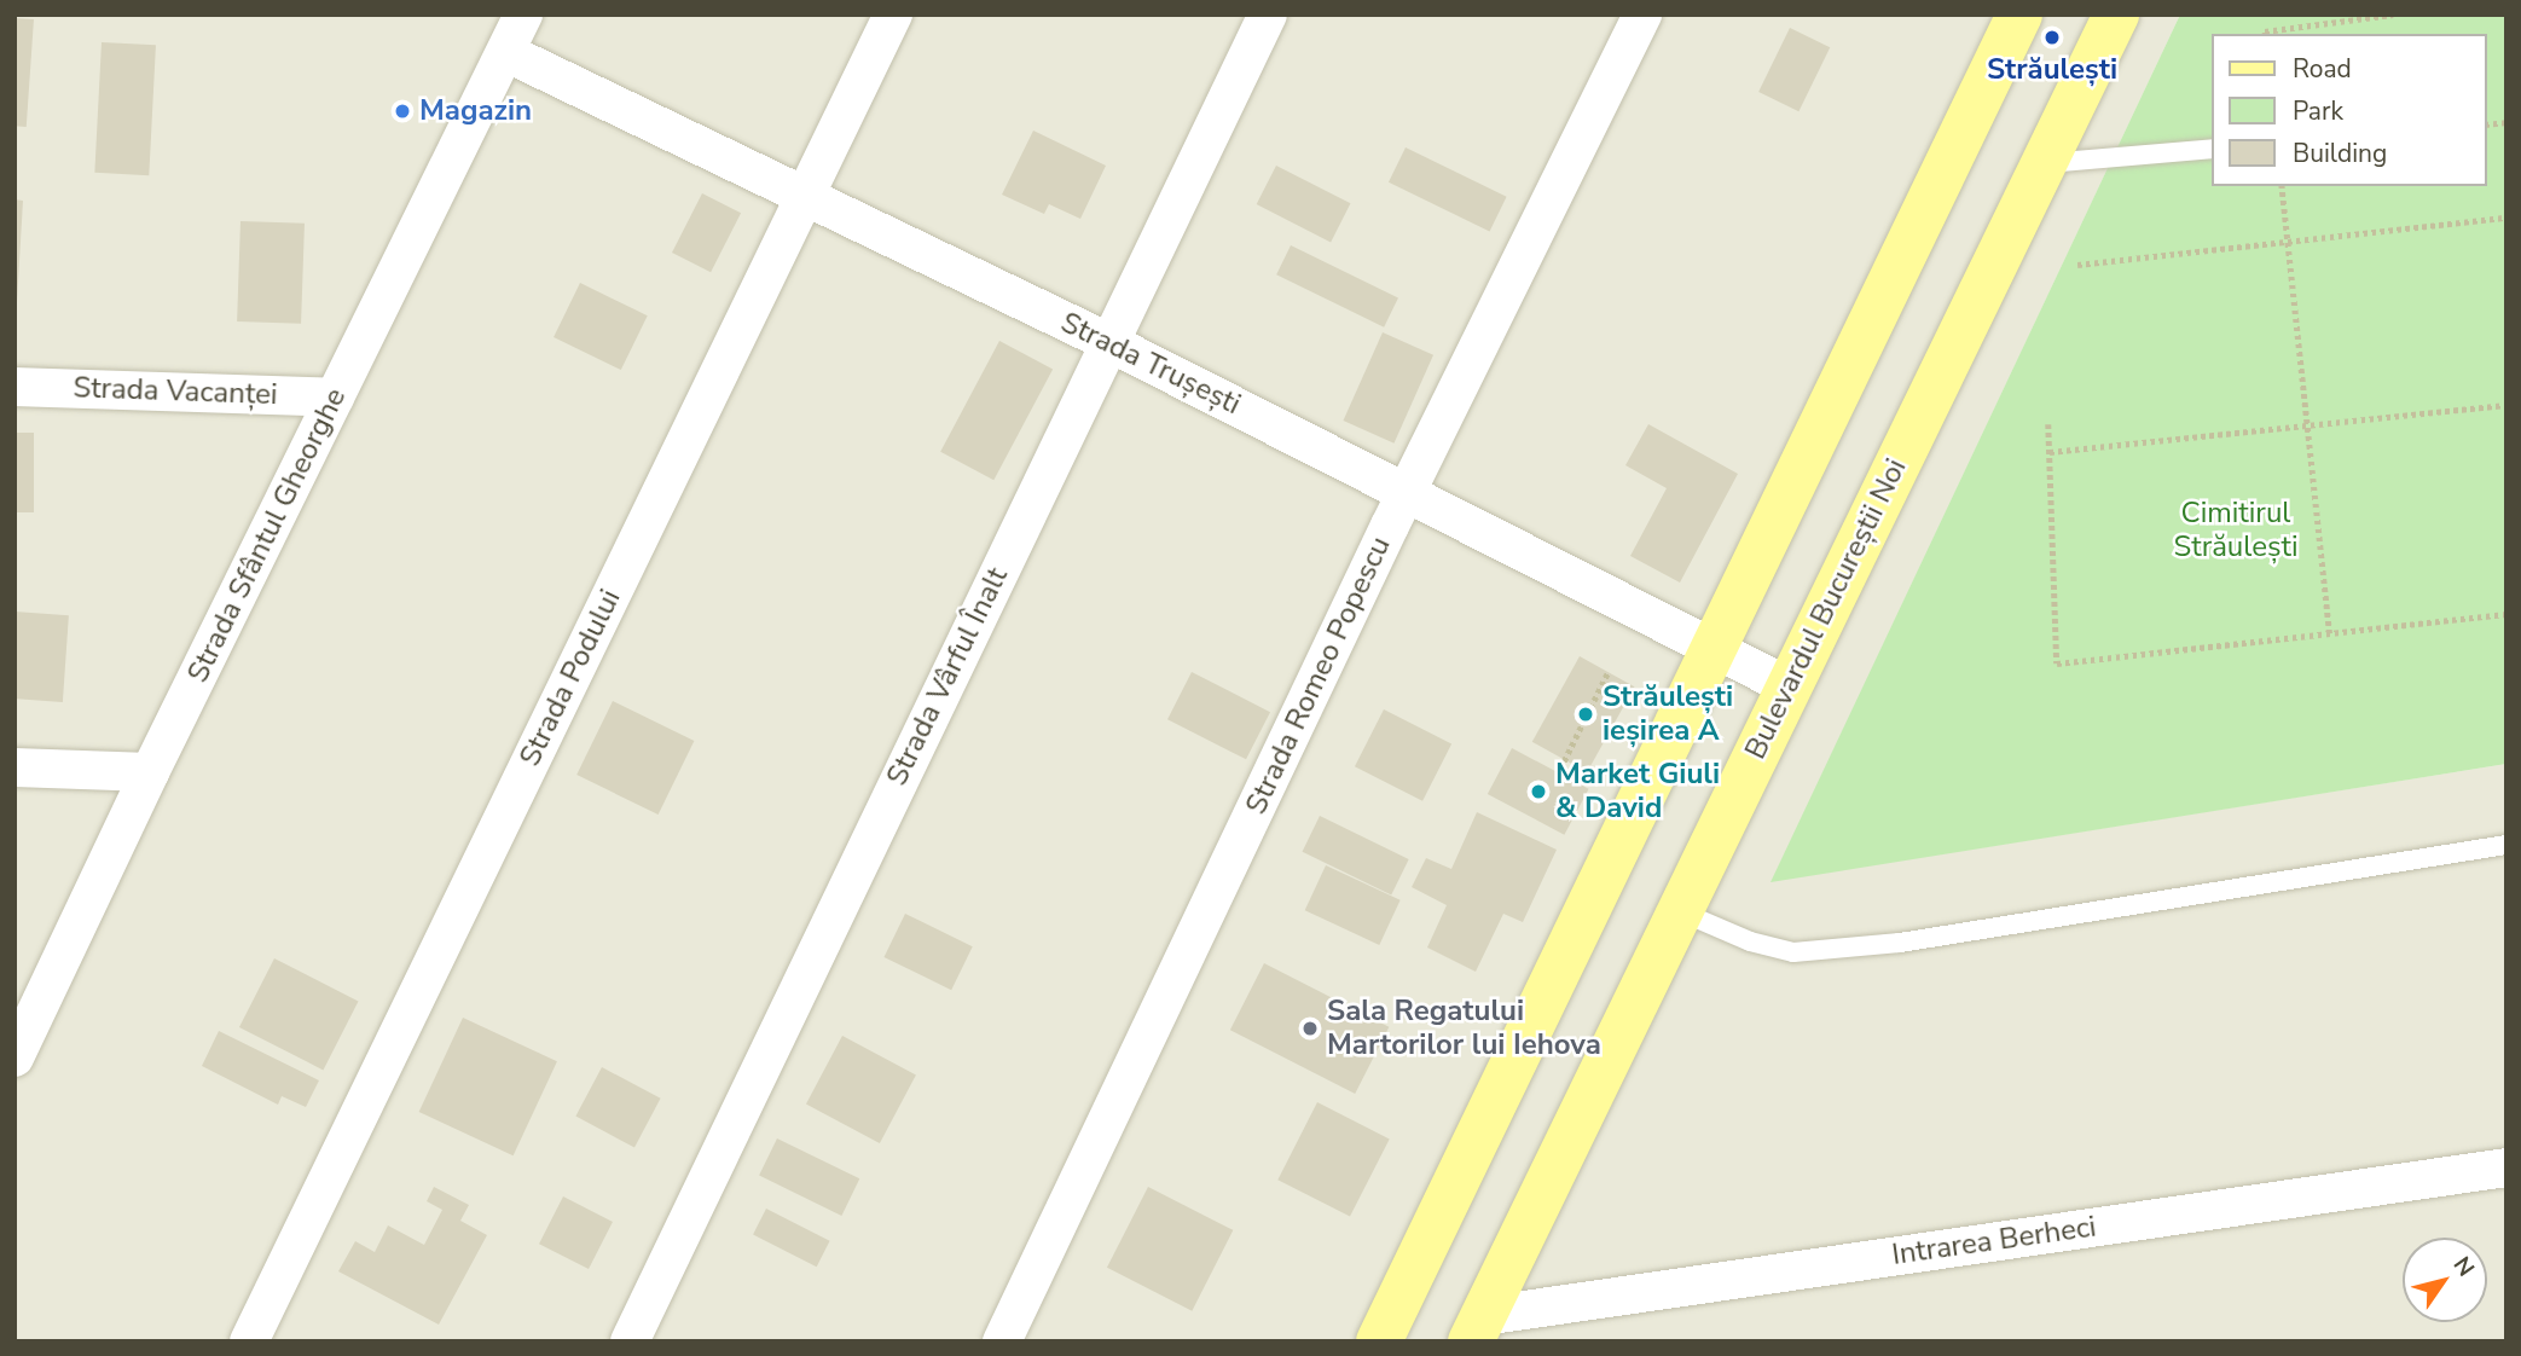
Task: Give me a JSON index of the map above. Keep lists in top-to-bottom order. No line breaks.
{"streets":{"main road":["Bulevardul Bucureștii Noi"],"street":["Strada Trușești","Strada Vacanței","Strada Sfântul Gheorghe","Strada Romeo Popescu","Strada Vârful Înalt","Strada Podului","Intrarea Berheci"]},"crossings":[["Strada Trușești","Strada Sfântul Gheorghe"],["Strada Trușești","Bulevardul Bucureștii Noi"],["Strada Trușești","Strada Romeo Popescu"],["Strada Trușești","Strada Vârful Înalt"],["Strada Trușești","Strada Podului"],["Strada Vacanței","Strada Sfântul Gheorghe"],["Bulevardul Bucureștii Noi","Intrarea Berheci"]],"parks":["Cimitirul Străulești"],"places":["Străulești","Magazin","Străulești ieșirea A","Market Giuli & David","Sala Regatului Martorilor lui Iehova"],"legend":["Road","Park","Building"],"north":"top right"}
